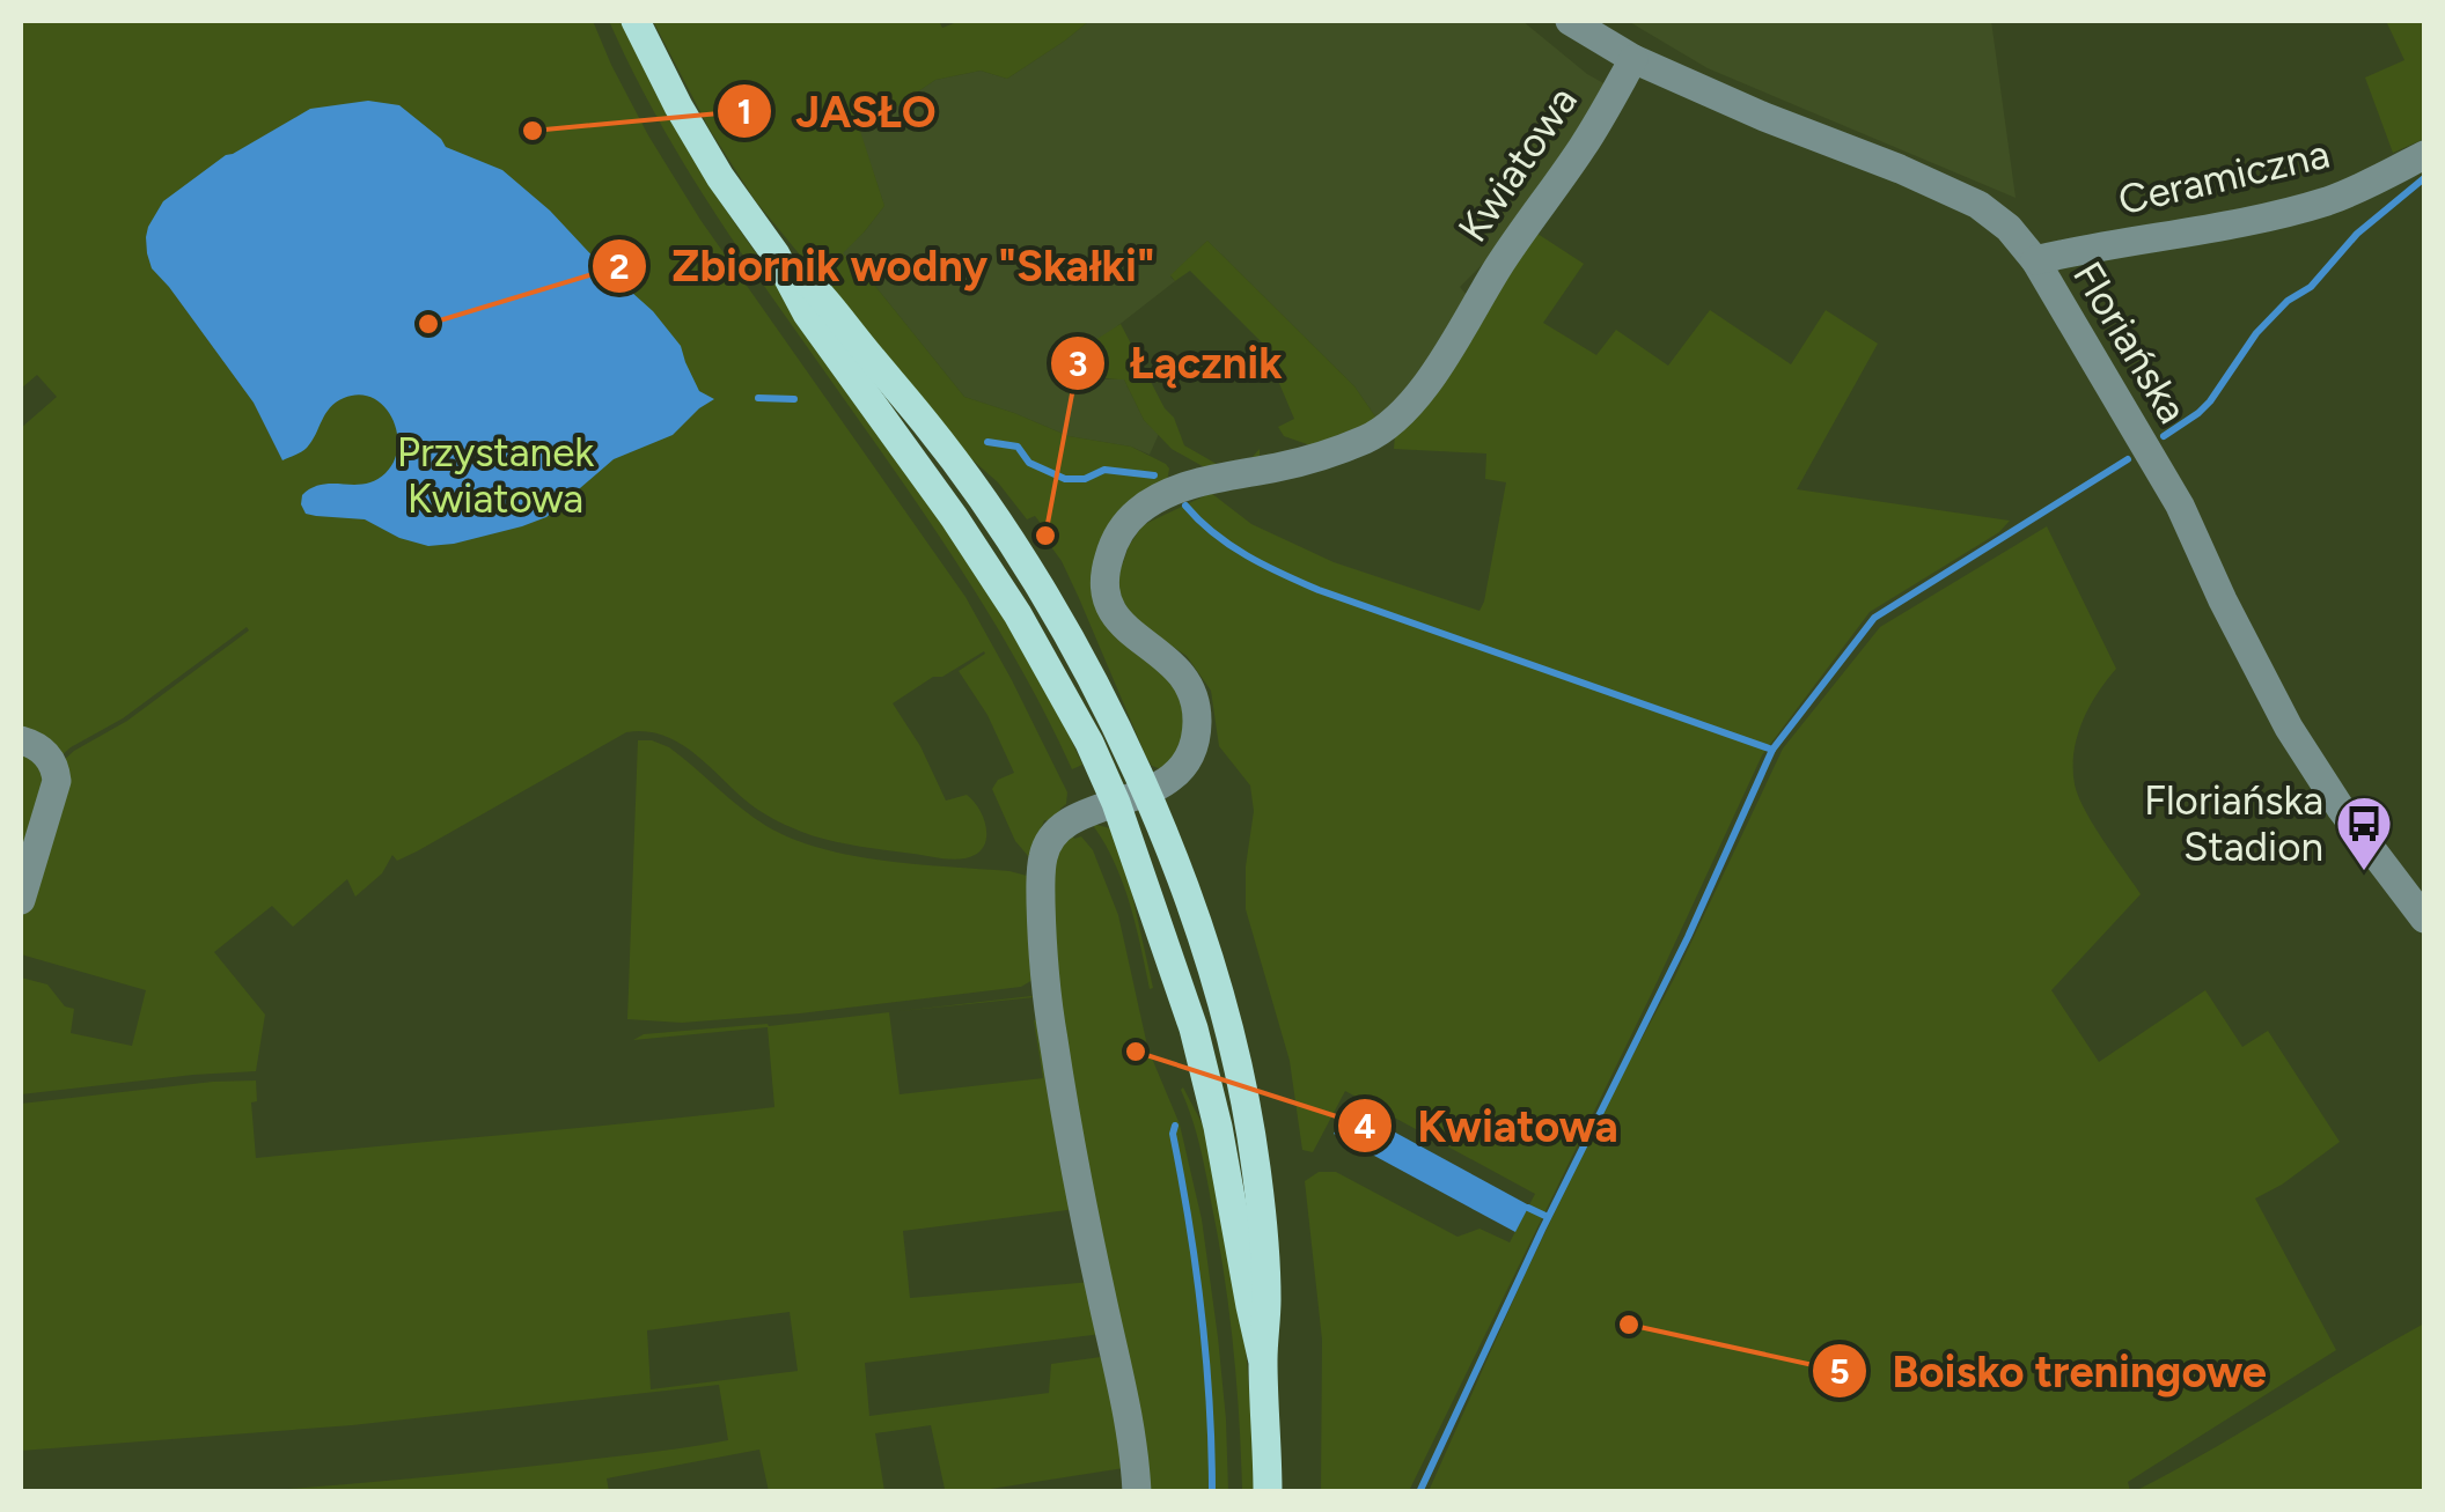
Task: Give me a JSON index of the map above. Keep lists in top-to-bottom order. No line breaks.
{"streets":{"street":["Kwiatowa","Ceramiczna","Floriańska"]},"crossings":[["Kwiatowa","Floriańska"],["Ceramiczna","Floriańska"]],"parks":["Przystanek Kwiatowa"],"places":{"other":["JASŁO","Zbiornik wodny \"Skałki\"","Łącznik","Kwiatowa","Boisko treningowe"],"bus stop":["Floriańska Stadion"]}}
